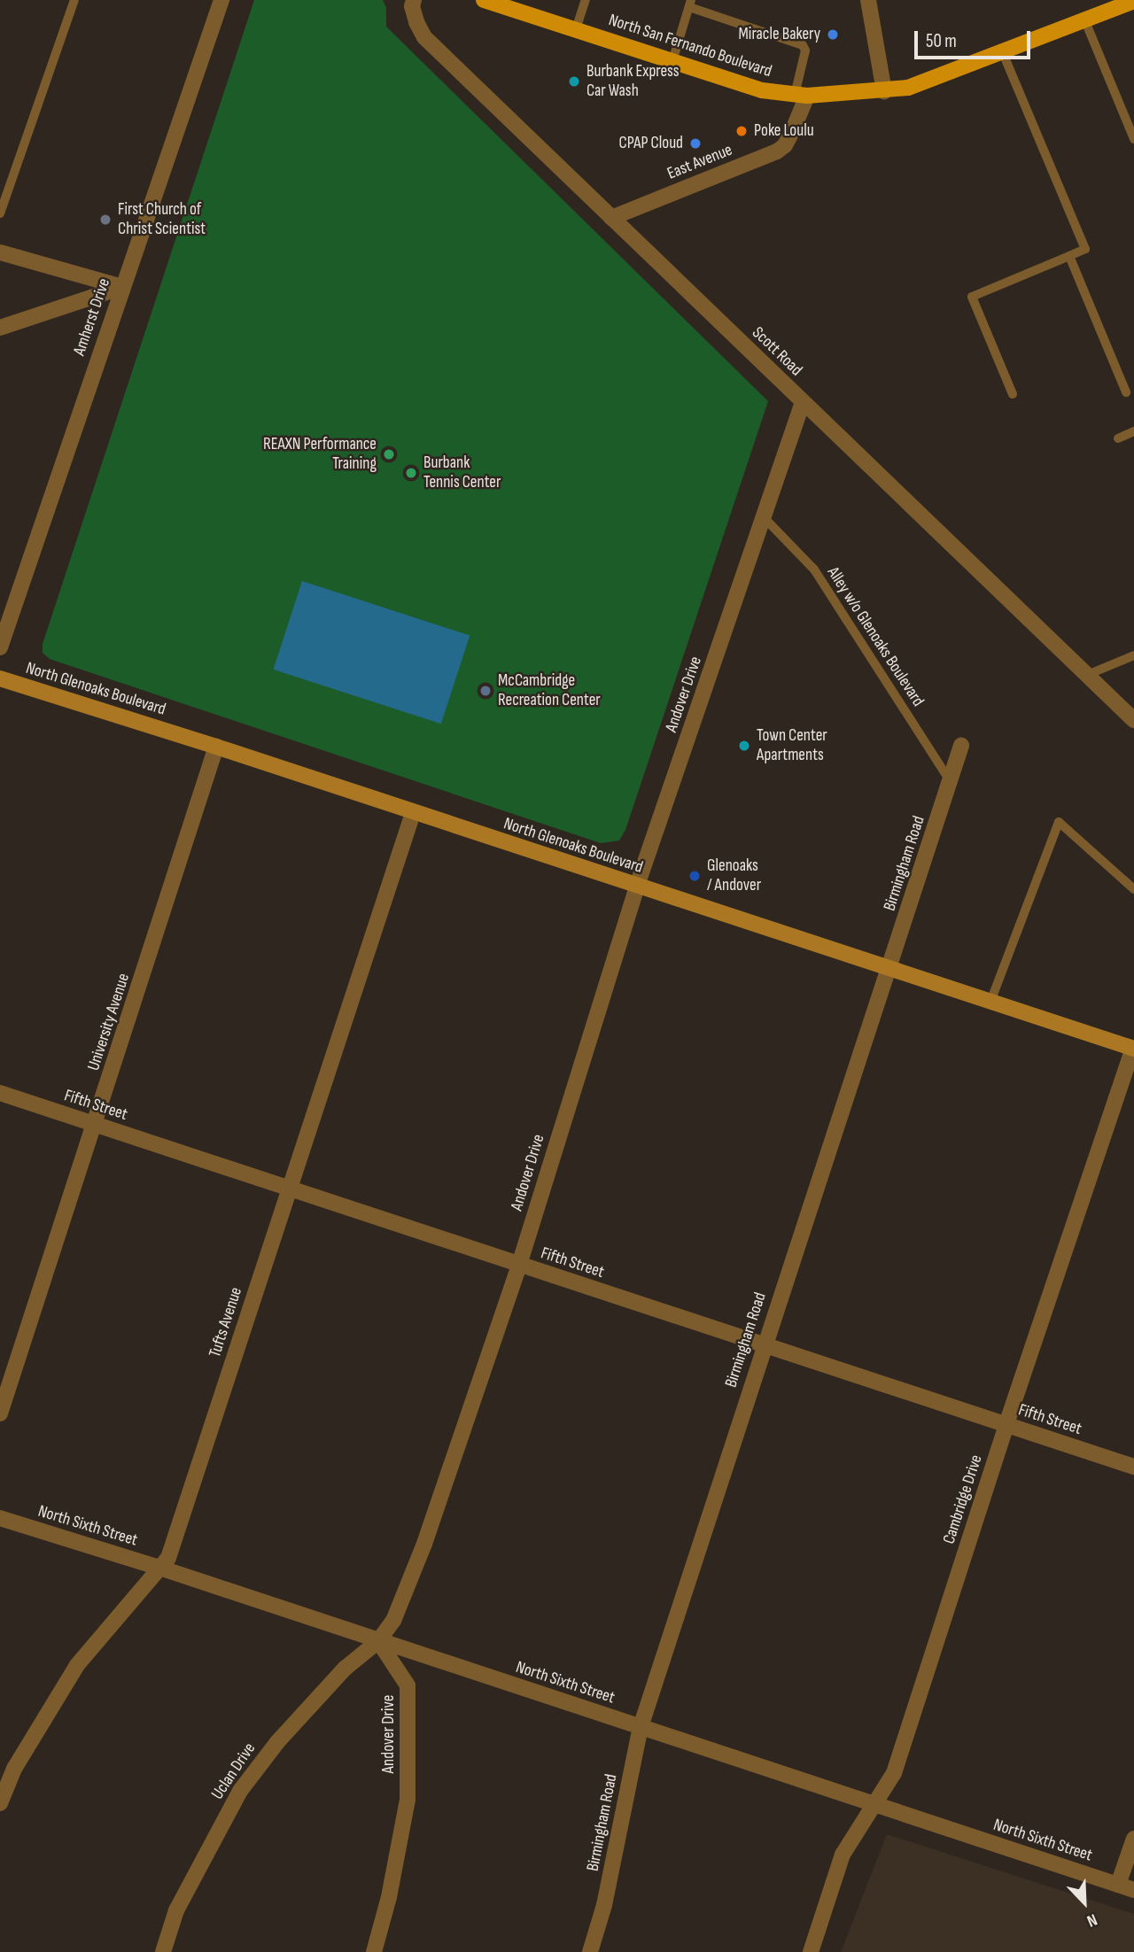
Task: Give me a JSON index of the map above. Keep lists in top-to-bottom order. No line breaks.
{"streets":{"main road":["North San Fernando Boulevard","North Glenoaks Boulevard"],"street":["East Avenue","Amherst Drive","Scott Road","Andover Drive","Birmingham Road","University Avenue","Fifth Street","Tufts Avenue","Cambridge Drive","North Sixth Street","Uclan Drive"],"lane":["Alley w/o Glenoaks Boulevard"]},"crossings":[["North San Fernando Boulevard","East Avenue"],["East Avenue","Scott Road"],["Scott Road","Andover Drive"],["Alley w/o Glenoaks Boulevard","Andover Drive"],["Alley w/o Glenoaks Boulevard","Birmingham Road"],["North Glenoaks Boulevard","Andover Drive"],["North Glenoaks Boulevard","Birmingham Road"],["North Glenoaks Boulevard","University Avenue"],["North Glenoaks Boulevard","Tufts Avenue"],["North Glenoaks Boulevard","Cambridge Drive"],["Andover Drive","Fifth Street"],["Andover Drive","North Sixth Street"],["Andover Drive","Uclan Drive"],["Birmingham Road","Fifth Street"],["Birmingham Road","North Sixth Street"],["University Avenue","Fifth Street"],["Fifth Street","Tufts Avenue"],["Fifth Street","Cambridge Drive"],["Tufts Avenue","North Sixth Street"],["Cambridge Drive","North Sixth Street"],["North Sixth Street","Uclan Drive"]],"places":["Miracle Bakery","Burbank Express Car Wash","Poke Loulu","CPAP Cloud","First Church of Christ Scientist","REAXN Performance Training","Burbank Tennis Center","McCambridge Recreation Center","Town Center Apartments","Glenoaks / Andover"],"scale_bar":"50 m","north":"bottom right"}
